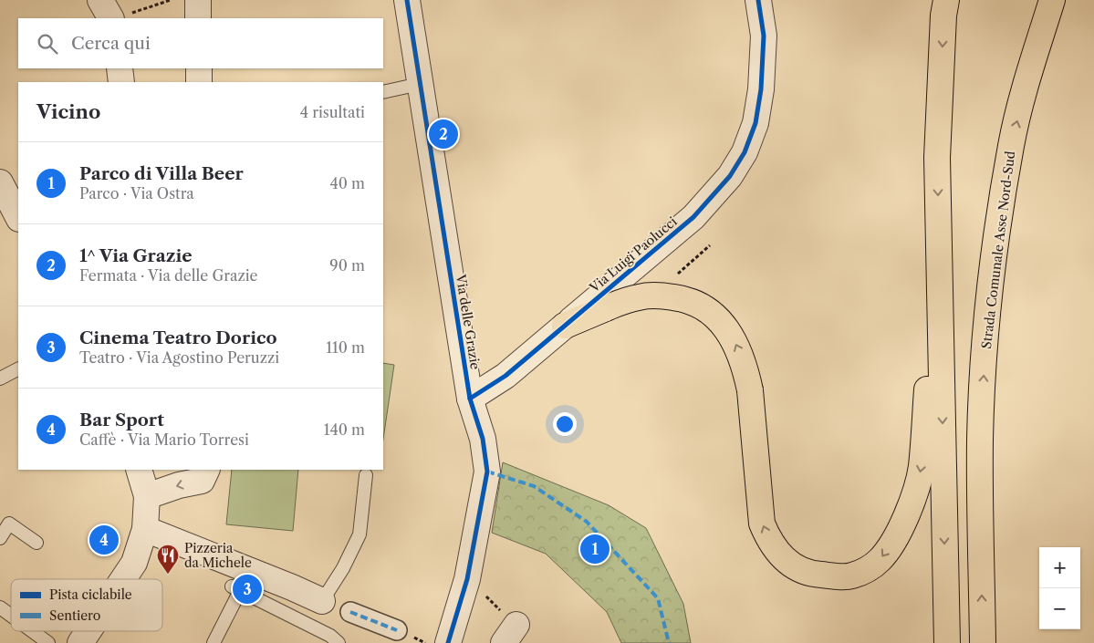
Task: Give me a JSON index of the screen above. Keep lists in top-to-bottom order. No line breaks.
{"streets":{"highway":["Strada Comunale Asse Nord-Sud"],"street":["Via Luigi Paolucci","Via delle Grazie"]},"crossings":[["Via Luigi Paolucci","Via delle Grazie"]],"places":{"restaurant":["Pizzeria da Michele"]},"legend":["Pista ciclabile","Sentiero"],"page":{"search":"Cerca qui","heading":["Vicino","4 risultati"],"pins":["2","4","1","3"],"list":[{"mark":"1","name":"Parco di Villa Beer","note":"Parco · Via Ostra","value":"40 m"},{"mark":"2","name":"1^ Via Grazie","note":"Fermata · Via delle Grazie","value":"90 m"},{"mark":"3","name":"Cinema Teatro Dorico","note":"Teatro · Via Agostino Peruzzi","value":"110 m"},{"mark":"4","name":"Bar Sport","note":"Caffè · Via Mario Torresi","value":"140 m"}],"map_buttons":["+","−"]}}
